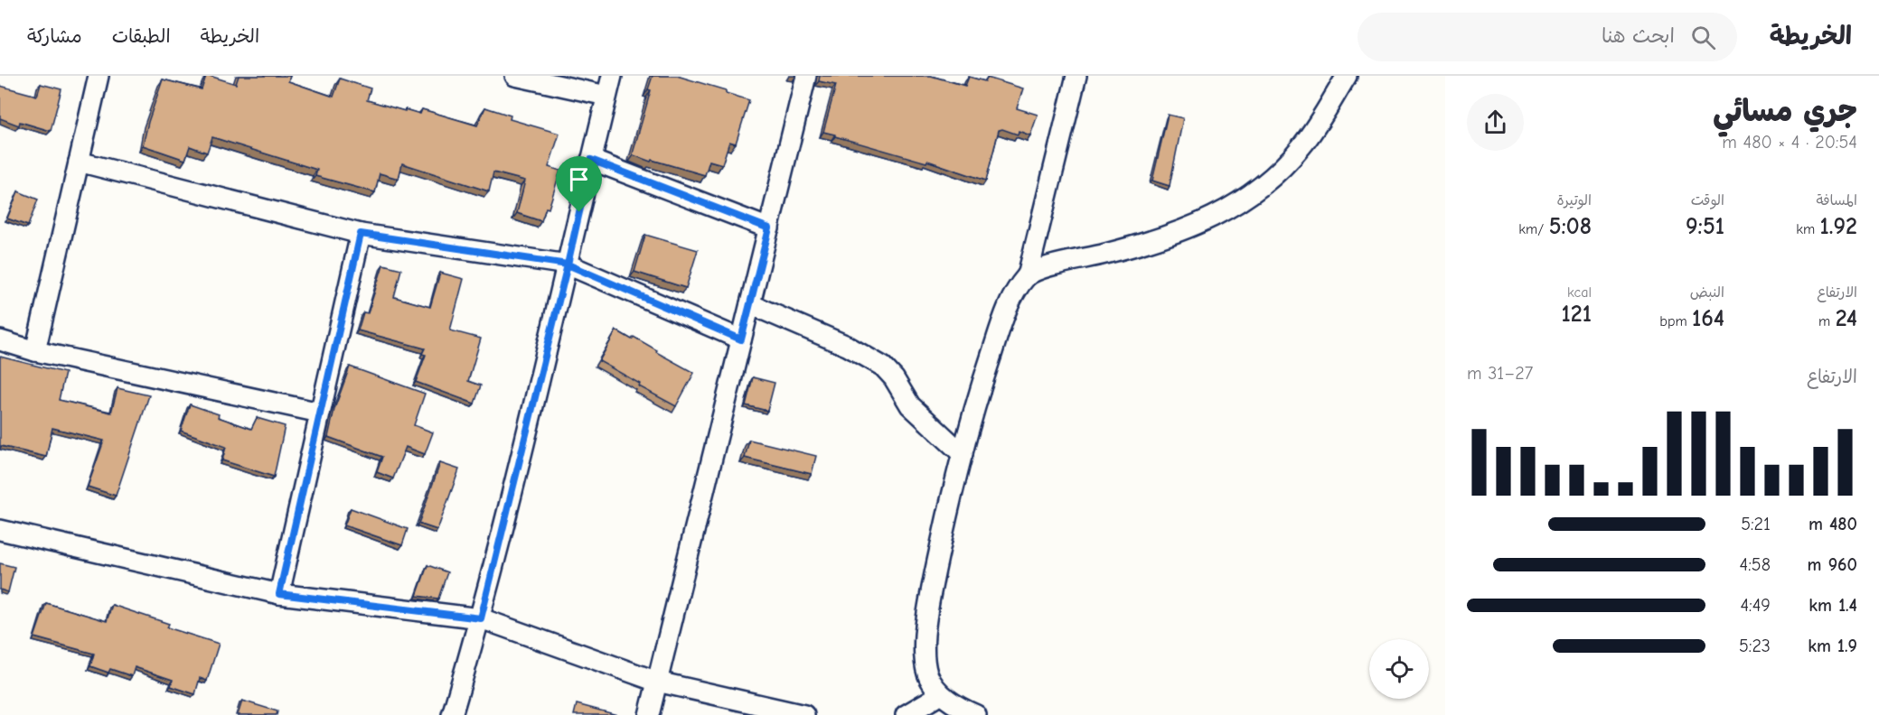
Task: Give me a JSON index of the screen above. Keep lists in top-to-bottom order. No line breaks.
{"page":{"header":"الخريطة","search":"ابحث هنا","nav":["الخريطة","الطبقات","مشاركة"],"heading":["جري مسائي","20:54 · 4 × 480 m"],"stats":[["المسافة","1.92 km"],["الوقت","9:51"],["الوتيرة","5:08 /km"],["الارتفاع","24 m"],["النبض","164 bpm"],["kcal","121"]],"chart":["الارتفاع","27–31 m"],"list":[{"name":"480 m","note":"5:21"},{"name":"960 m","note":"4:58"},{"name":"1.4 km","note":"4:49"},{"name":"1.9 km","note":"5:23"}]}}
